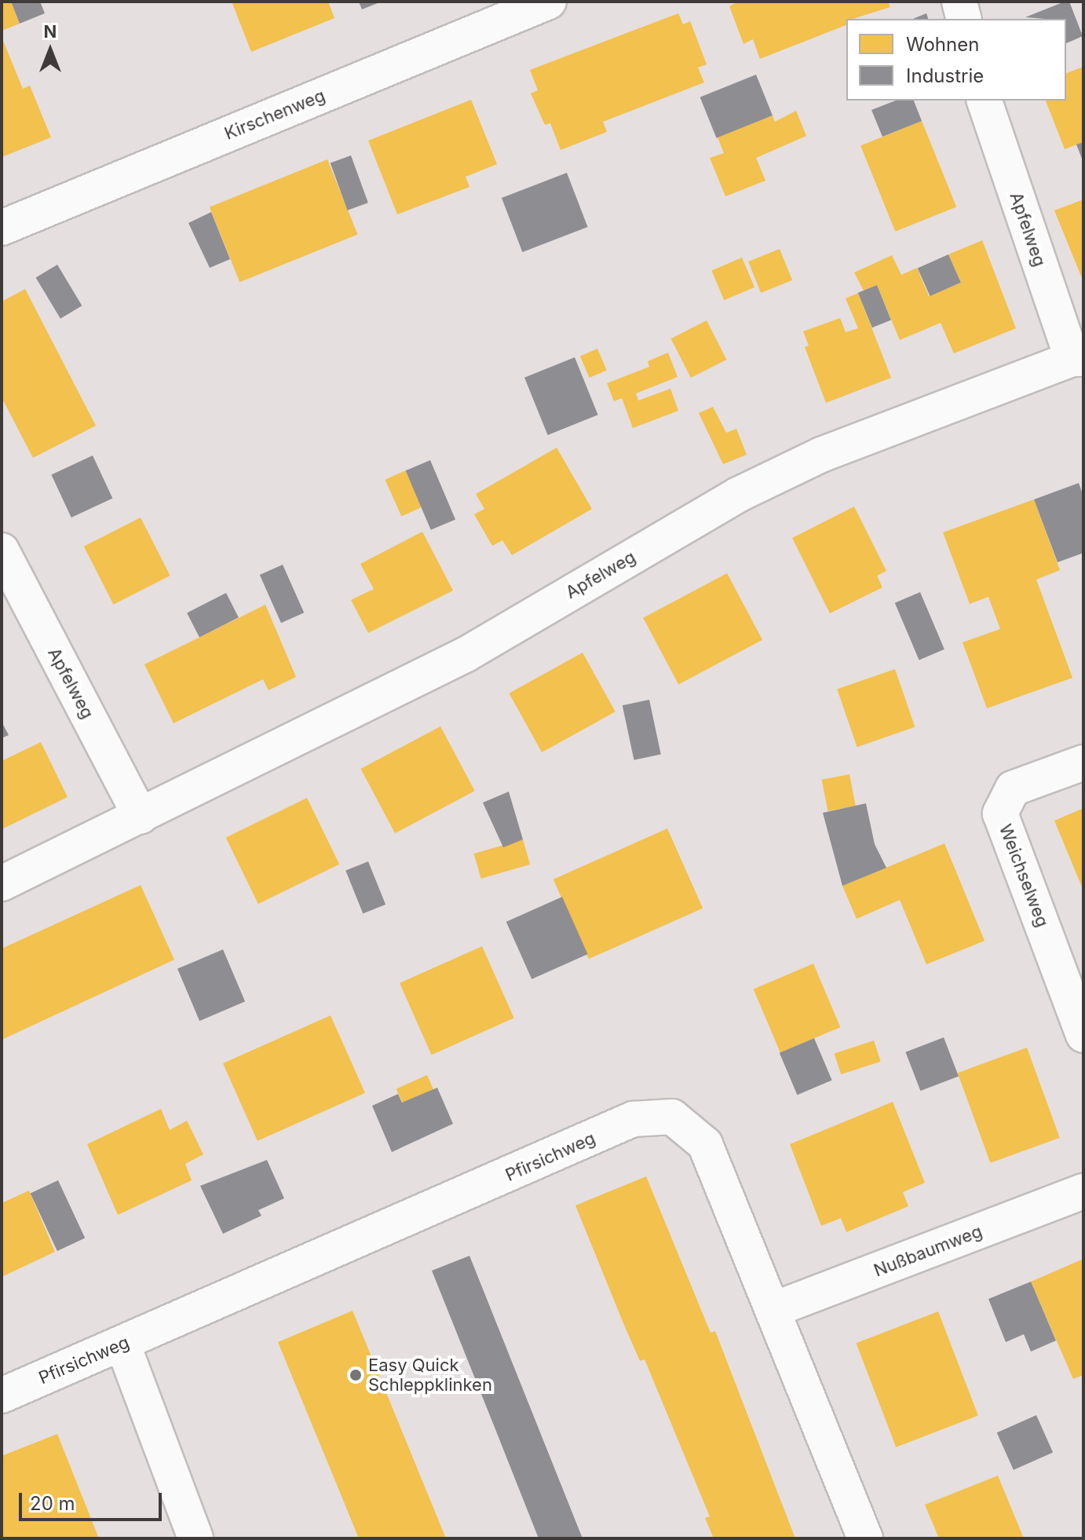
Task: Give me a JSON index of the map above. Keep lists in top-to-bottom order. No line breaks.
{"streets":{"street":["Kirschenweg","Apfelweg","Weichselweg","Pfirsichweg","Nußbaumweg"]},"crossings":[["Pfirsichweg","Nußbaumweg"]],"places":["Easy Quick Schleppklinken"],"legend":["Wohnen","Industrie"],"scale_bar":"20 m","north":"top"}
